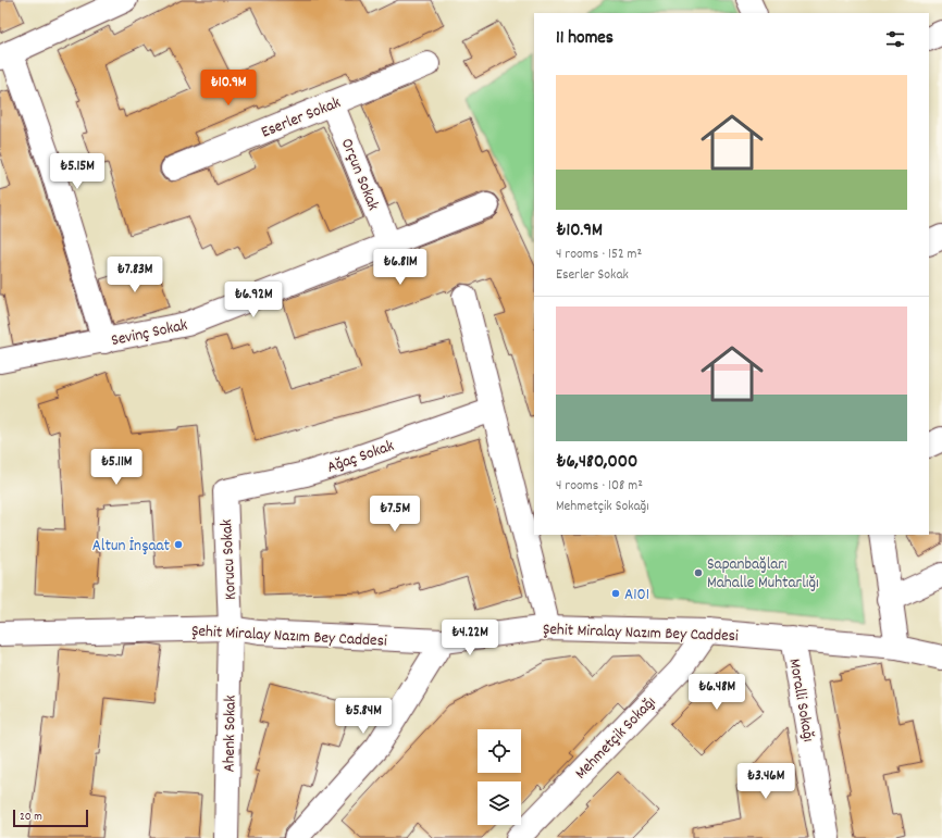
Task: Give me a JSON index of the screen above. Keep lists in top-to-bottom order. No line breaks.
{"streets":{"street":["Eserler Sokak","Orçun Sokak","Sevinç Sokak","Ağaç Sokak","Korucu Sokak","Şehit Miralay Nazım Bey Caddesi","Moralli Sokağı","Ahenk Sokak","Mehmetçik Sokağı"]},"crossings":[["Eserler Sokak","Orçun Sokak"],["Orçun Sokak","Sevinç Sokak"],["Ağaç Sokak","Korucu Sokak"],["Korucu Sokak","Şehit Miralay Nazım Bey Caddesi"],["Korucu Sokak","Ahenk Sokak"],["Şehit Miralay Nazım Bey Caddesi","Moralli Sokağı"],["Şehit Miralay Nazım Bey Caddesi","Ahenk Sokak"],["Şehit Miralay Nazım Bey Caddesi","Mehmetçik Sokağı"]],"places":["Altun İnşaat","Sapanbağları Mahalle Muhtarlığı","A101"],"scale_bar":"20 m","page":{"heading":"11 homes","list":[{"name":"₺10.9M","note":"4 rooms · 152 m² · Eserler Sokak"},{"name":"₺6,480,000","note":"4 rooms · 108 m² · Mehmetçik Sokağı"}],"price":["₺10.9M","₺5.15M","₺6.81M","₺7.83M","₺6.92M","₺5.11M","₺7.5M","₺4.22M","₺6.48M","₺5.84M","₺3.46M"],"scale":"20 m"}}
